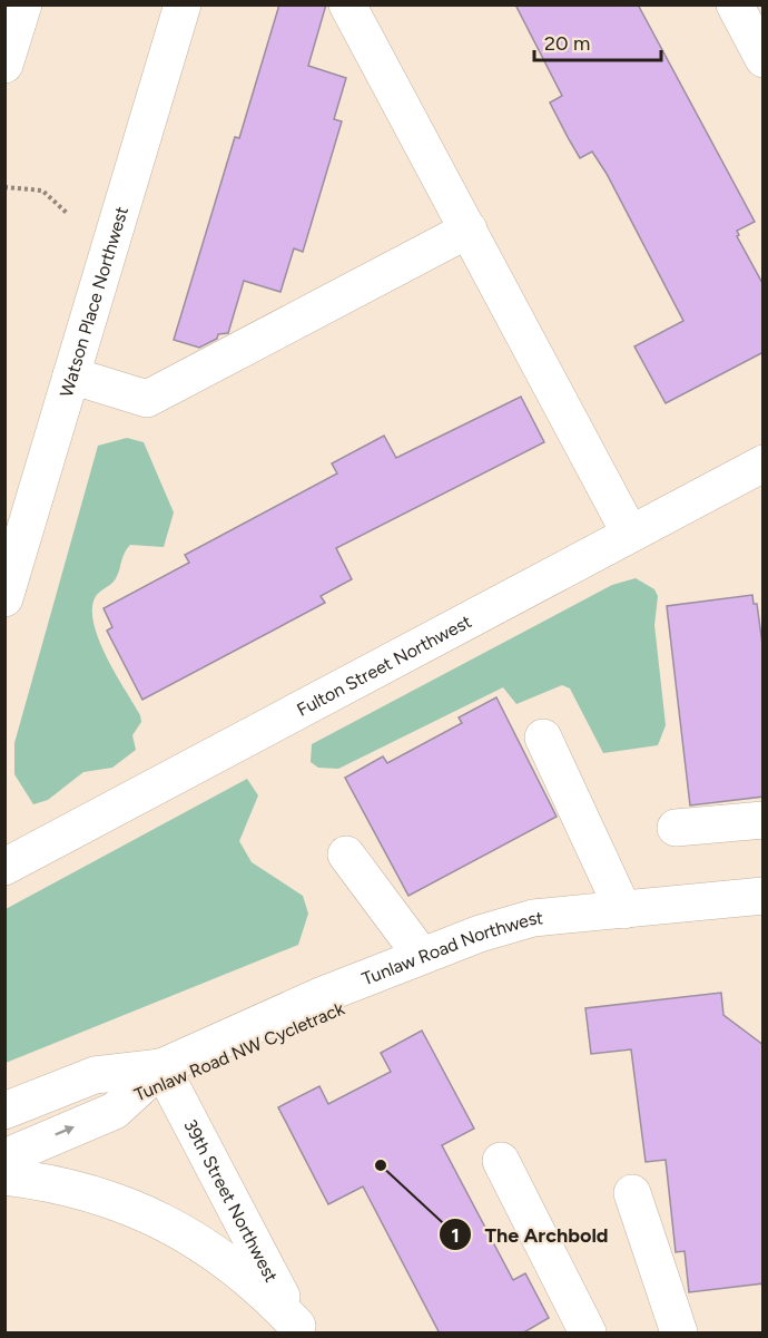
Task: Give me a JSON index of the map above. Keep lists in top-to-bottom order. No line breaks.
{"streets":{"street":["Watson Place Northwest","Fulton Street Northwest","Tunlaw Road Northwest","39th Street Northwest"]},"crossings":[["Tunlaw Road Northwest","39th Street Northwest"]],"places":["The Archbold"],"scale_bar":"20 m"}
